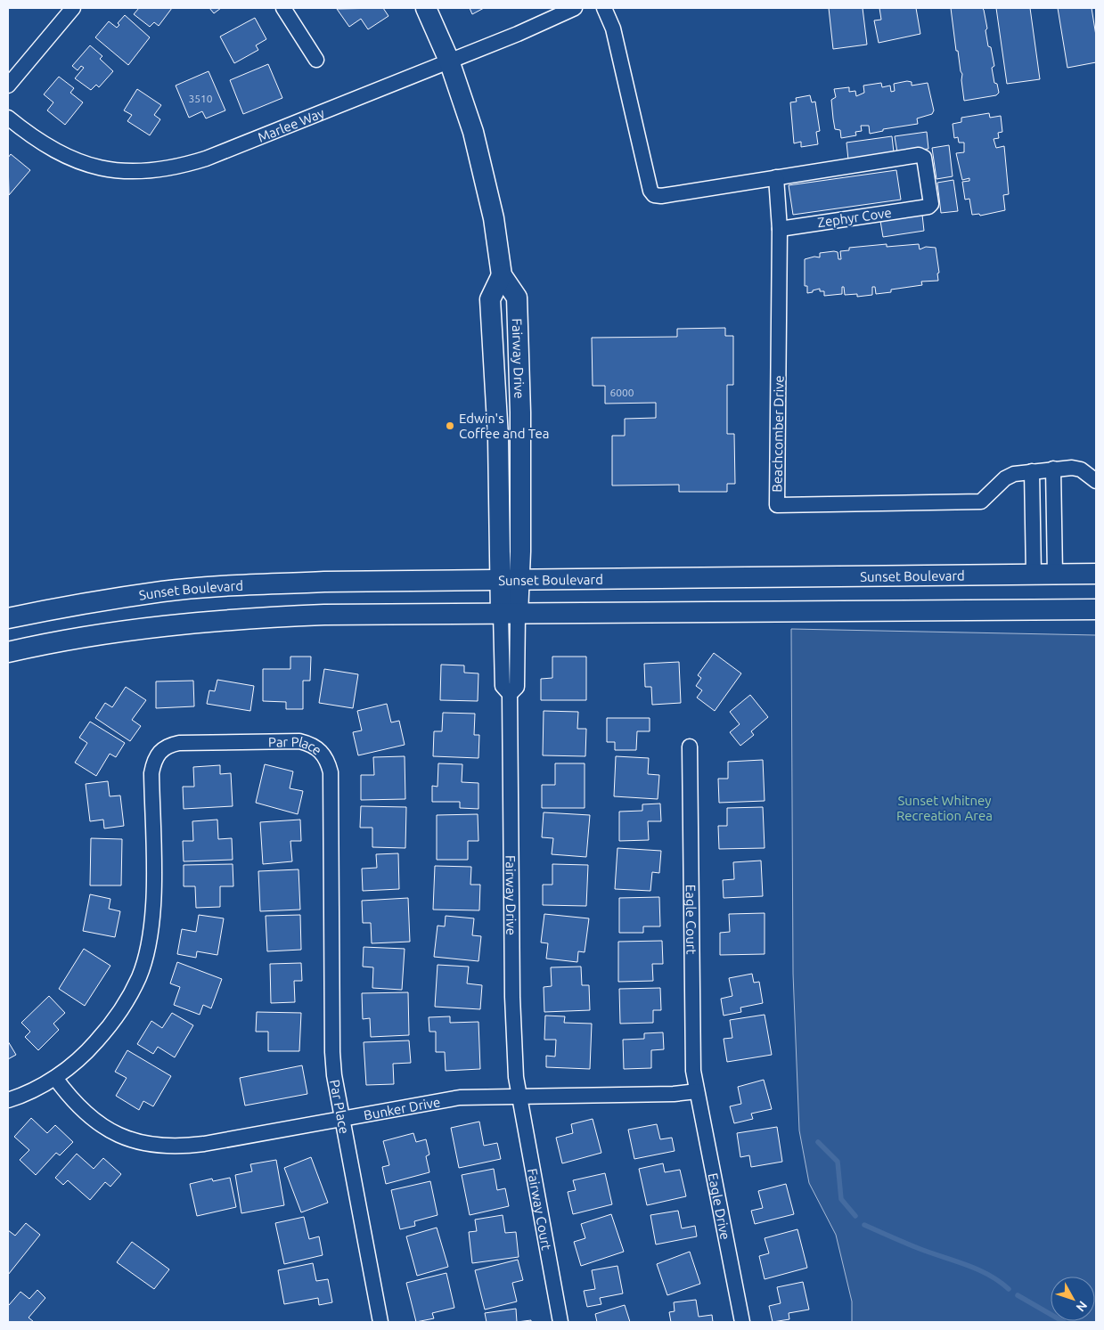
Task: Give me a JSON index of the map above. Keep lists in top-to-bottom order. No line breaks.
{"streets":{"main road":["Fairway Drive","Sunset Boulevard"],"street":["Marlee Way","Zephyr Cove","Beachcomber Drive","Par Place","Eagle Court","Bunker Drive","Eagle Drive","Fairway Court"]},"crossings":[["Marlee Way","Fairway Drive"],["Zephyr Cove","Beachcomber Drive"],["Fairway Drive","Sunset Boulevard"],["Fairway Drive","Bunker Drive"],["Fairway Drive","Fairway Court"],["Par Place","Bunker Drive"],["Eagle Court","Bunker Drive"],["Eagle Court","Eagle Drive"],["Bunker Drive","Eagle Drive"],["Bunker Drive","Fairway Court"]],"parks":["Sunset Whitney Recreation Area"],"places":["Edwin's Coffee and Tea"],"house_numbers":["3510","6000"],"north":"bottom right"}
